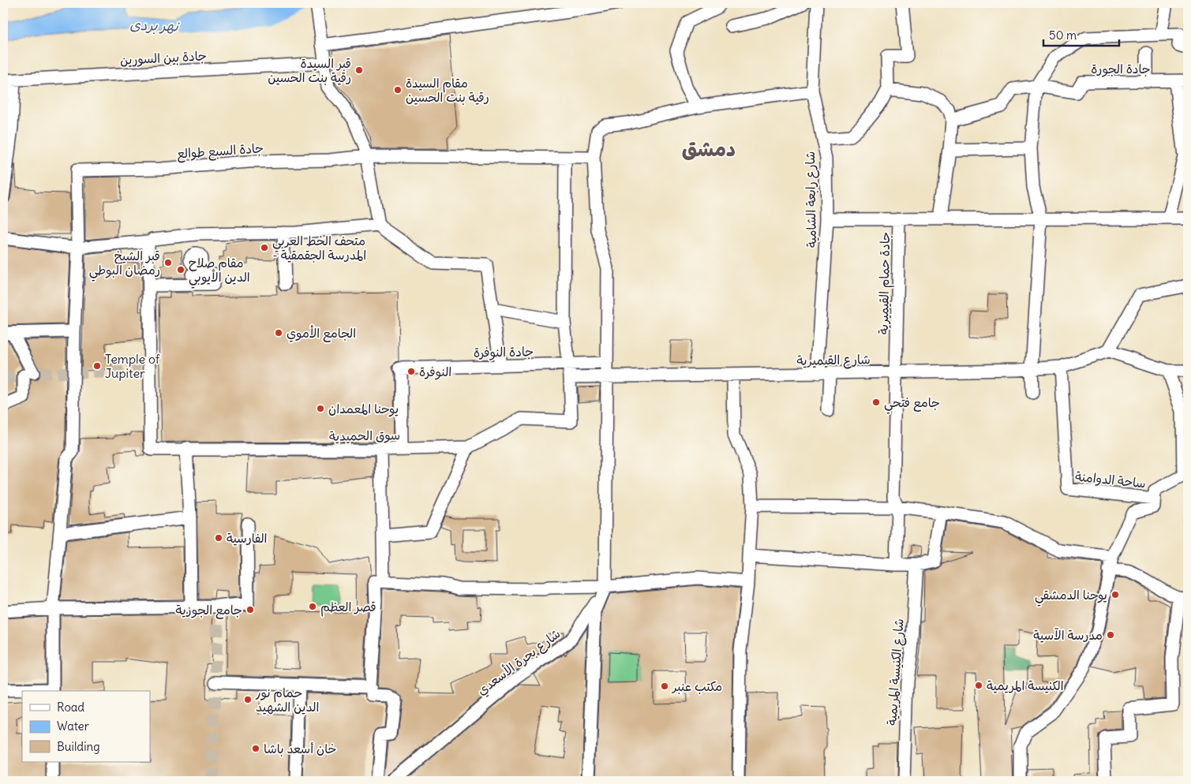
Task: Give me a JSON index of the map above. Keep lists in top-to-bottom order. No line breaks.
{"streets":{"street":["جادة بين السورين","جادة الجورة","جادة السبع طوالع","شارع رابعة الشامية","جادة حمام القيميرية","جادة النوفرة","شارع القيميرية","سوق الحميدية","ساحة الدوامنة","شارع بحرة الأسعدي","شارع الكنيسة المريمية"]},"crossings":[["شارع رابعة الشامية","شارع القيميرية"],["جادة حمام القيميرية","شارع القيميرية"],["جادة النوفرة","سوق الحميدية"],["شارع القيميرية","ساحة الدوامنة"]],"districts":["دمشق"],"water":["نهر بردى"],"places":["قبر السيدة رقية بنت الحسين","مقام السيدة رقية بنت الحسين","متحف الخط العربي - المدرسة الجقمقية","قبر الشيخ رمضان البوطي","مقام صلاح الدين الأيوبي","الجامع الأموي","Temple of Jupiter","النوفرة","جامع فتحي","يوحنا المعمدان","الفارسية","يوحنا الدمشقي","قصر العظم","جامع الجوزية","مدرسة الآسية","الكنيسة المريمية","مكتب عنبر","حمام نور الدين الشهيد","خان أسعد باشا"],"legend":["Road","Water","Building"],"scale_bar":"50 m"}
